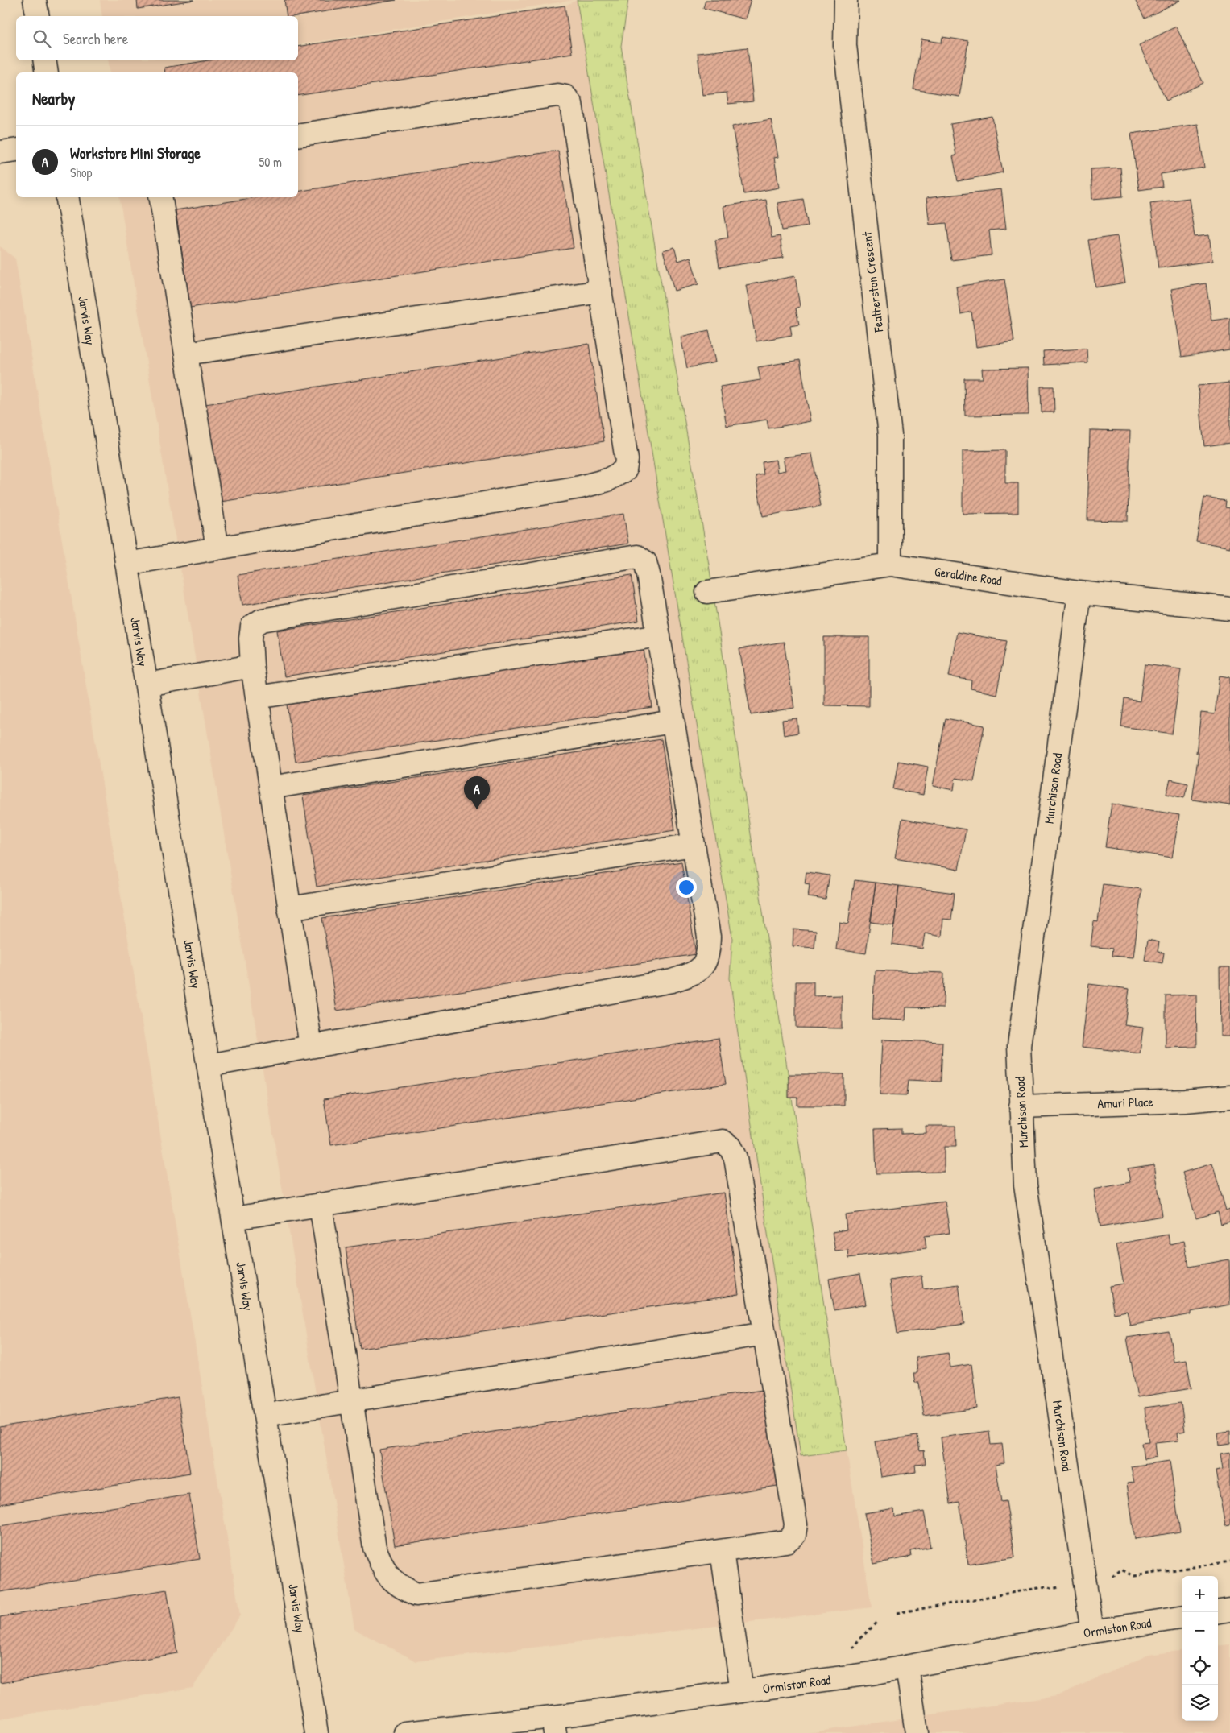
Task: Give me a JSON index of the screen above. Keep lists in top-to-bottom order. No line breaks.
{"streets":{"street":["Featherston Crescent","Jarvis Way","Geraldine Road","Murchison Road","Amuri Place","Ormiston Road"]},"crossings":[["Featherston Crescent","Geraldine Road"],["Geraldine Road","Murchison Road"],["Murchison Road","Amuri Place"],["Murchison Road","Ormiston Road"]],"page":{"search":"Search here","heading":"Nearby","list":[{"mark":"A","name":"Workstore Mini Storage","note":"Shop","value":"50 m"}],"pins":"A","map_buttons":["+","−"]}}
